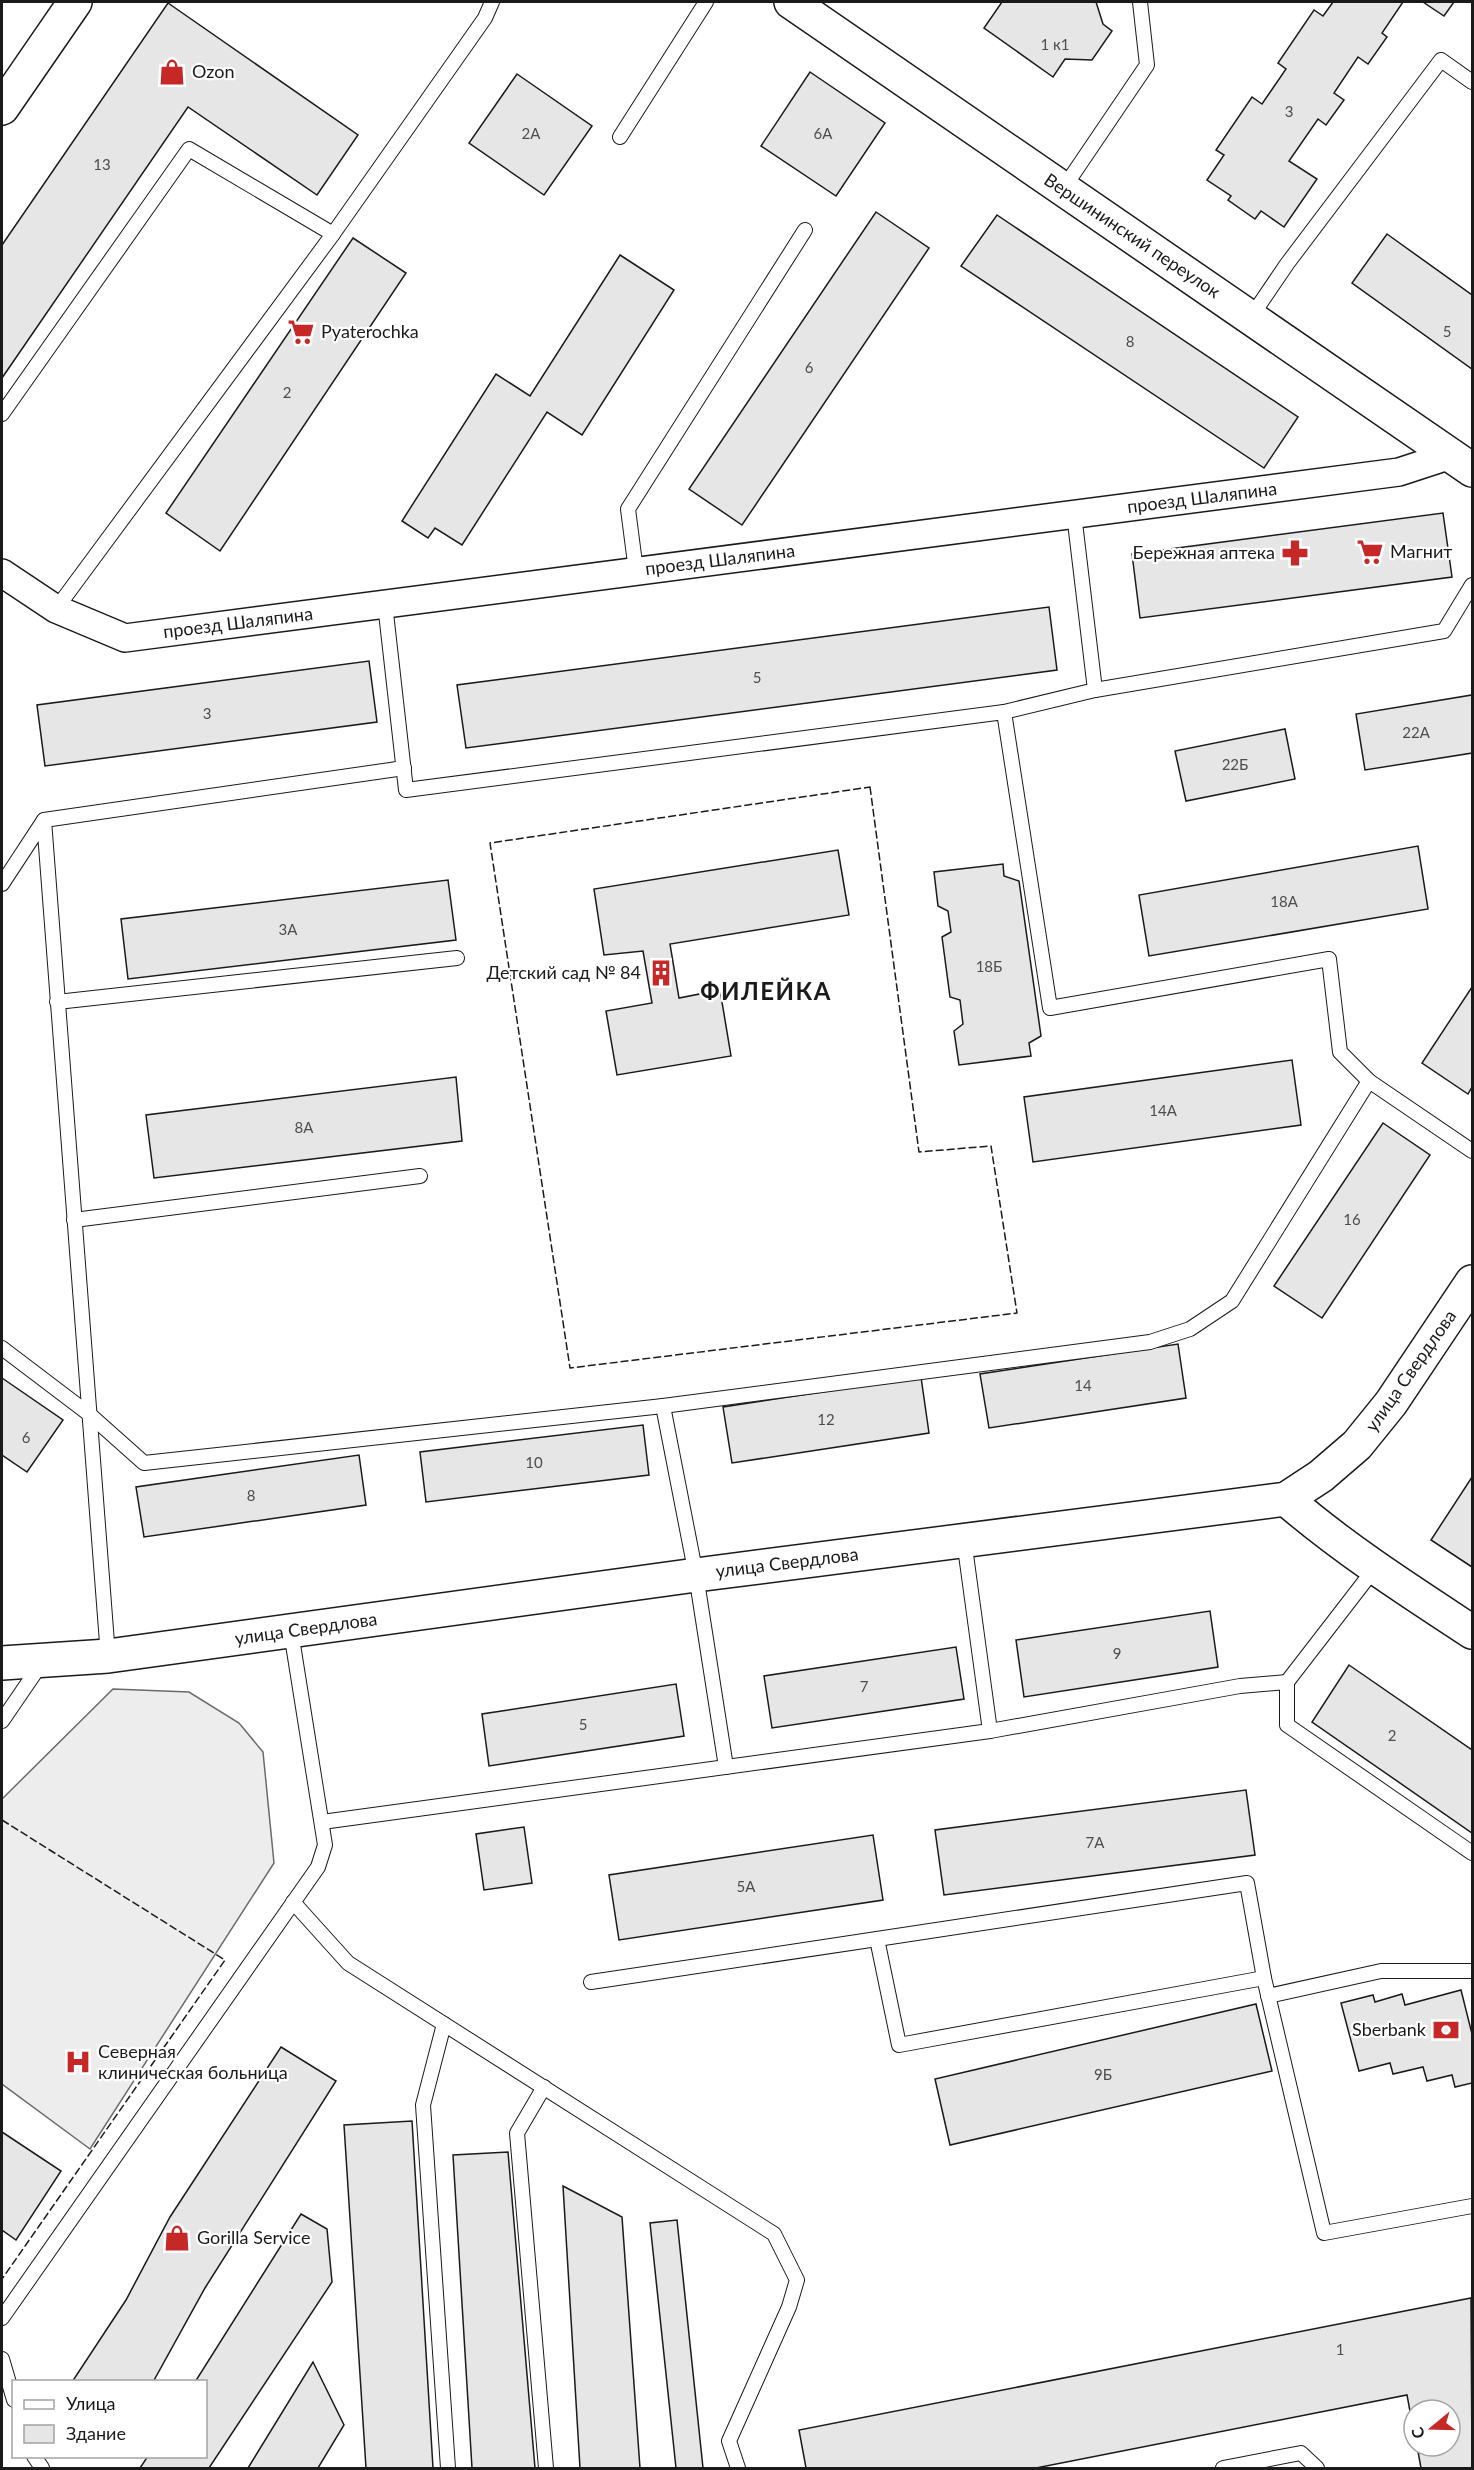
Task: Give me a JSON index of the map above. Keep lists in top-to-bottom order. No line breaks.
{"streets":{"street":["Вершининский переулок","проезд Шаляпина","улица Свердлова"]},"crossings":[["Вершининский переулок","проезд Шаляпина"]],"districts":["ФИЛЕЙКА"],"places":{"shop":["Ozon","Gorilla Service"],"supermarket":["Pyaterochka","Магнит"],"pharmacy":["Бережная аптека"],"building":["Детский сад № 84"],"bank":["Sberbank"],"hospital":["Северная клиническая больница"]},"house_numbers":["1 к1","3","2А","6А","13","5","8","6","2","5","3","22А","22Б","18А","3А","18Б","14А","8А","16","14","12","6","10","8","9","7","5","2","7А","5А","9Б","1"],"legend":["Улица","Здание"],"north":"left"}
